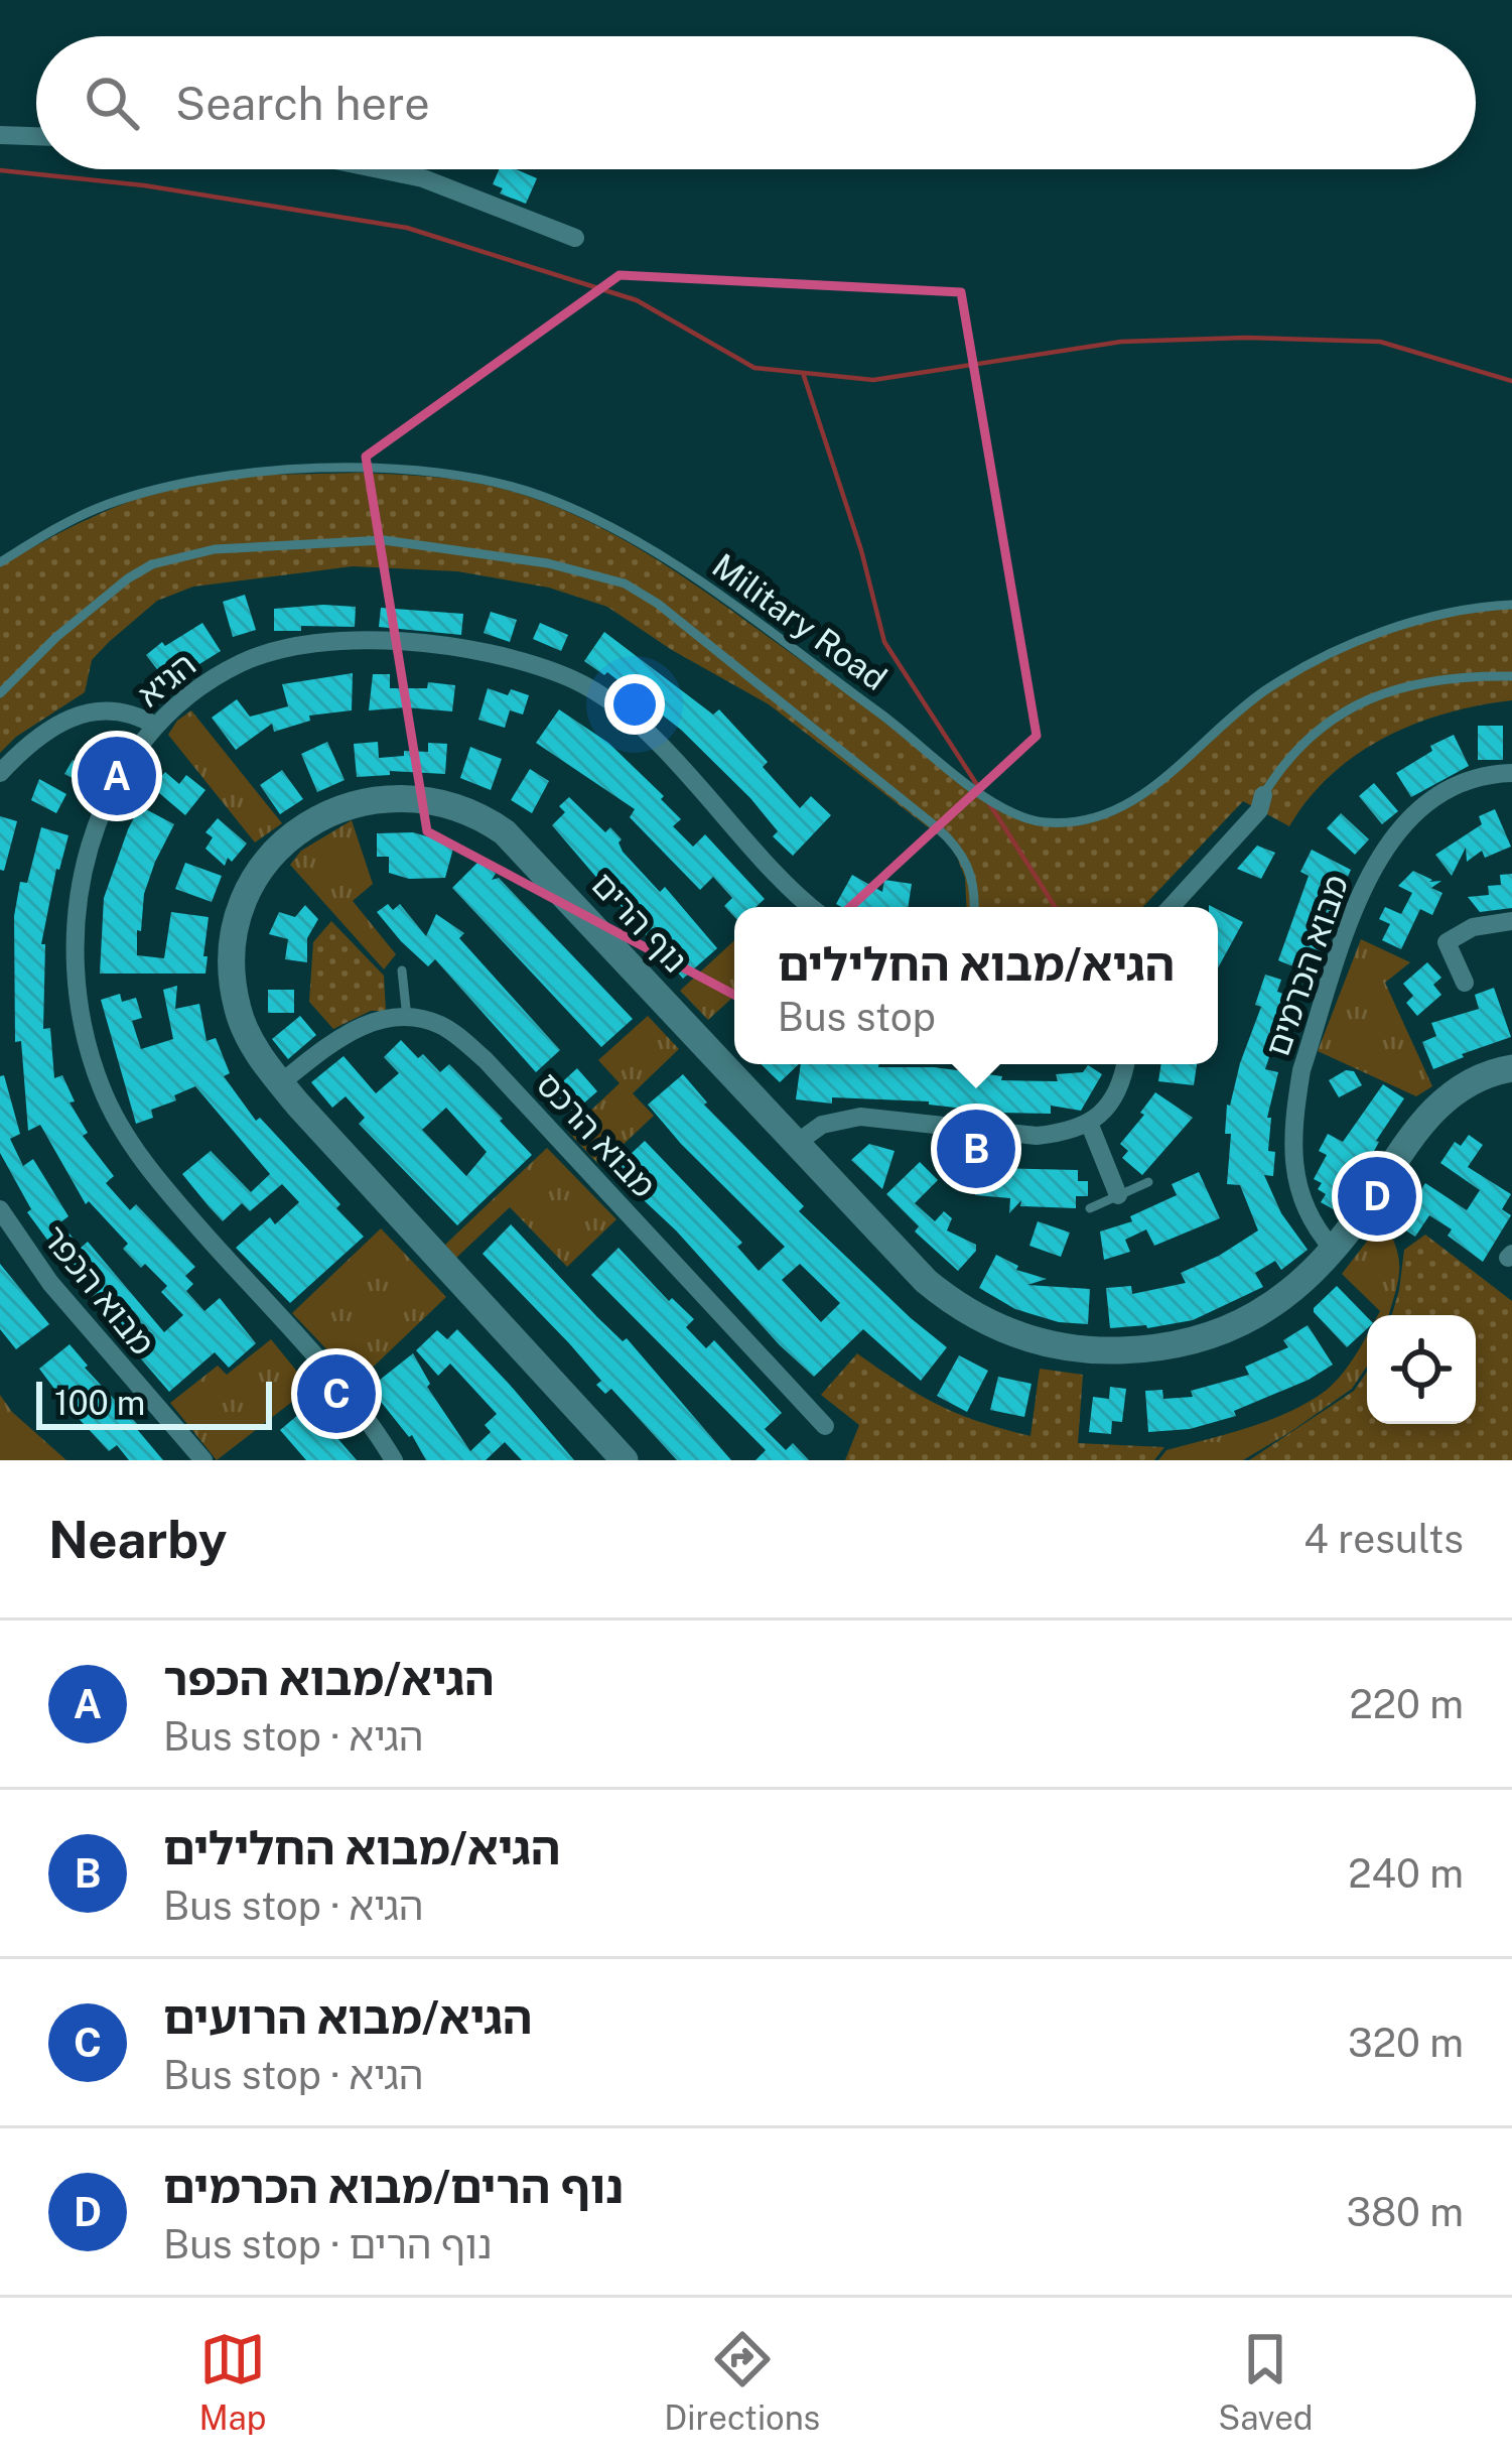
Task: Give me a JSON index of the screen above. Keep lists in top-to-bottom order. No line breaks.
{"streets":{"street":["הגיא","נוף הרים","מבוא הכרמים","מבוא הרכס","מבוא הכפר"],"lane":["Military Road"]},"crossings":[["נוף הרים","מבוא הכרמים"]],"scale_bar":"100 m","page":{"search":"Search here","pins":["A","B","D","C"],"popup":["הגיא/מבוא החלילים","Bus stop"],"scale":"100 m","heading":["Nearby","4 results"],"list":[{"mark":"A","name":"הגיא/מבוא הכפר","note":"Bus stop · הגיא","value":"220 m"},{"mark":"B","name":"הגיא/מבוא החלילים","note":"Bus stop · הגיא","value":"240 m"},{"mark":"C","name":"הגיא/מבוא הרועים","note":"Bus stop · הגיא","value":"320 m"},{"mark":"D","name":"נוף הרים/מבוא הכרמים","note":"Bus stop · נוף הרים","value":"380 m"}],"nav":["Map","Directions","Saved"]}}
